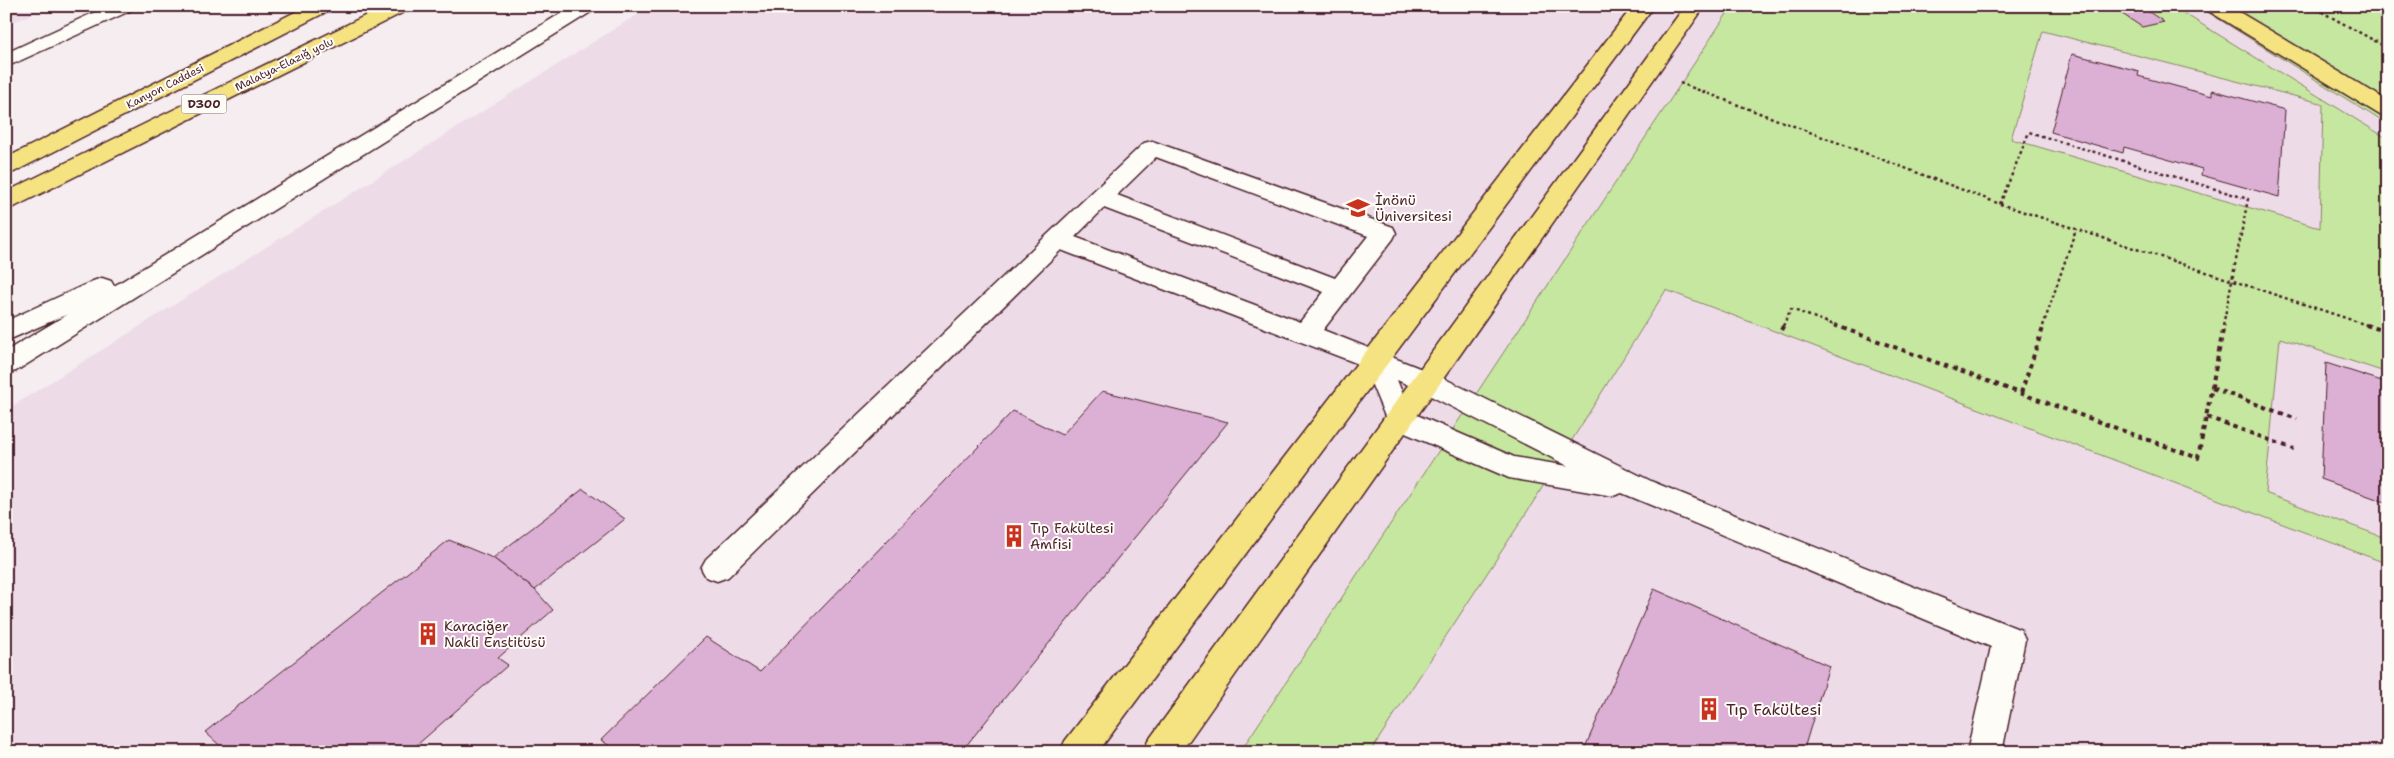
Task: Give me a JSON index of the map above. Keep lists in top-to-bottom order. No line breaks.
{"streets":{"main road":["Malatya-Elazığ yolu","Kanyon Caddesi","D300"]},"places":{"school or university":["İnönü Üniversitesi"],"building":["Tıp Fakültesi Amfisi","Karaciğer Nakli Enstitüsü","Tıp Fakültesi"]}}
